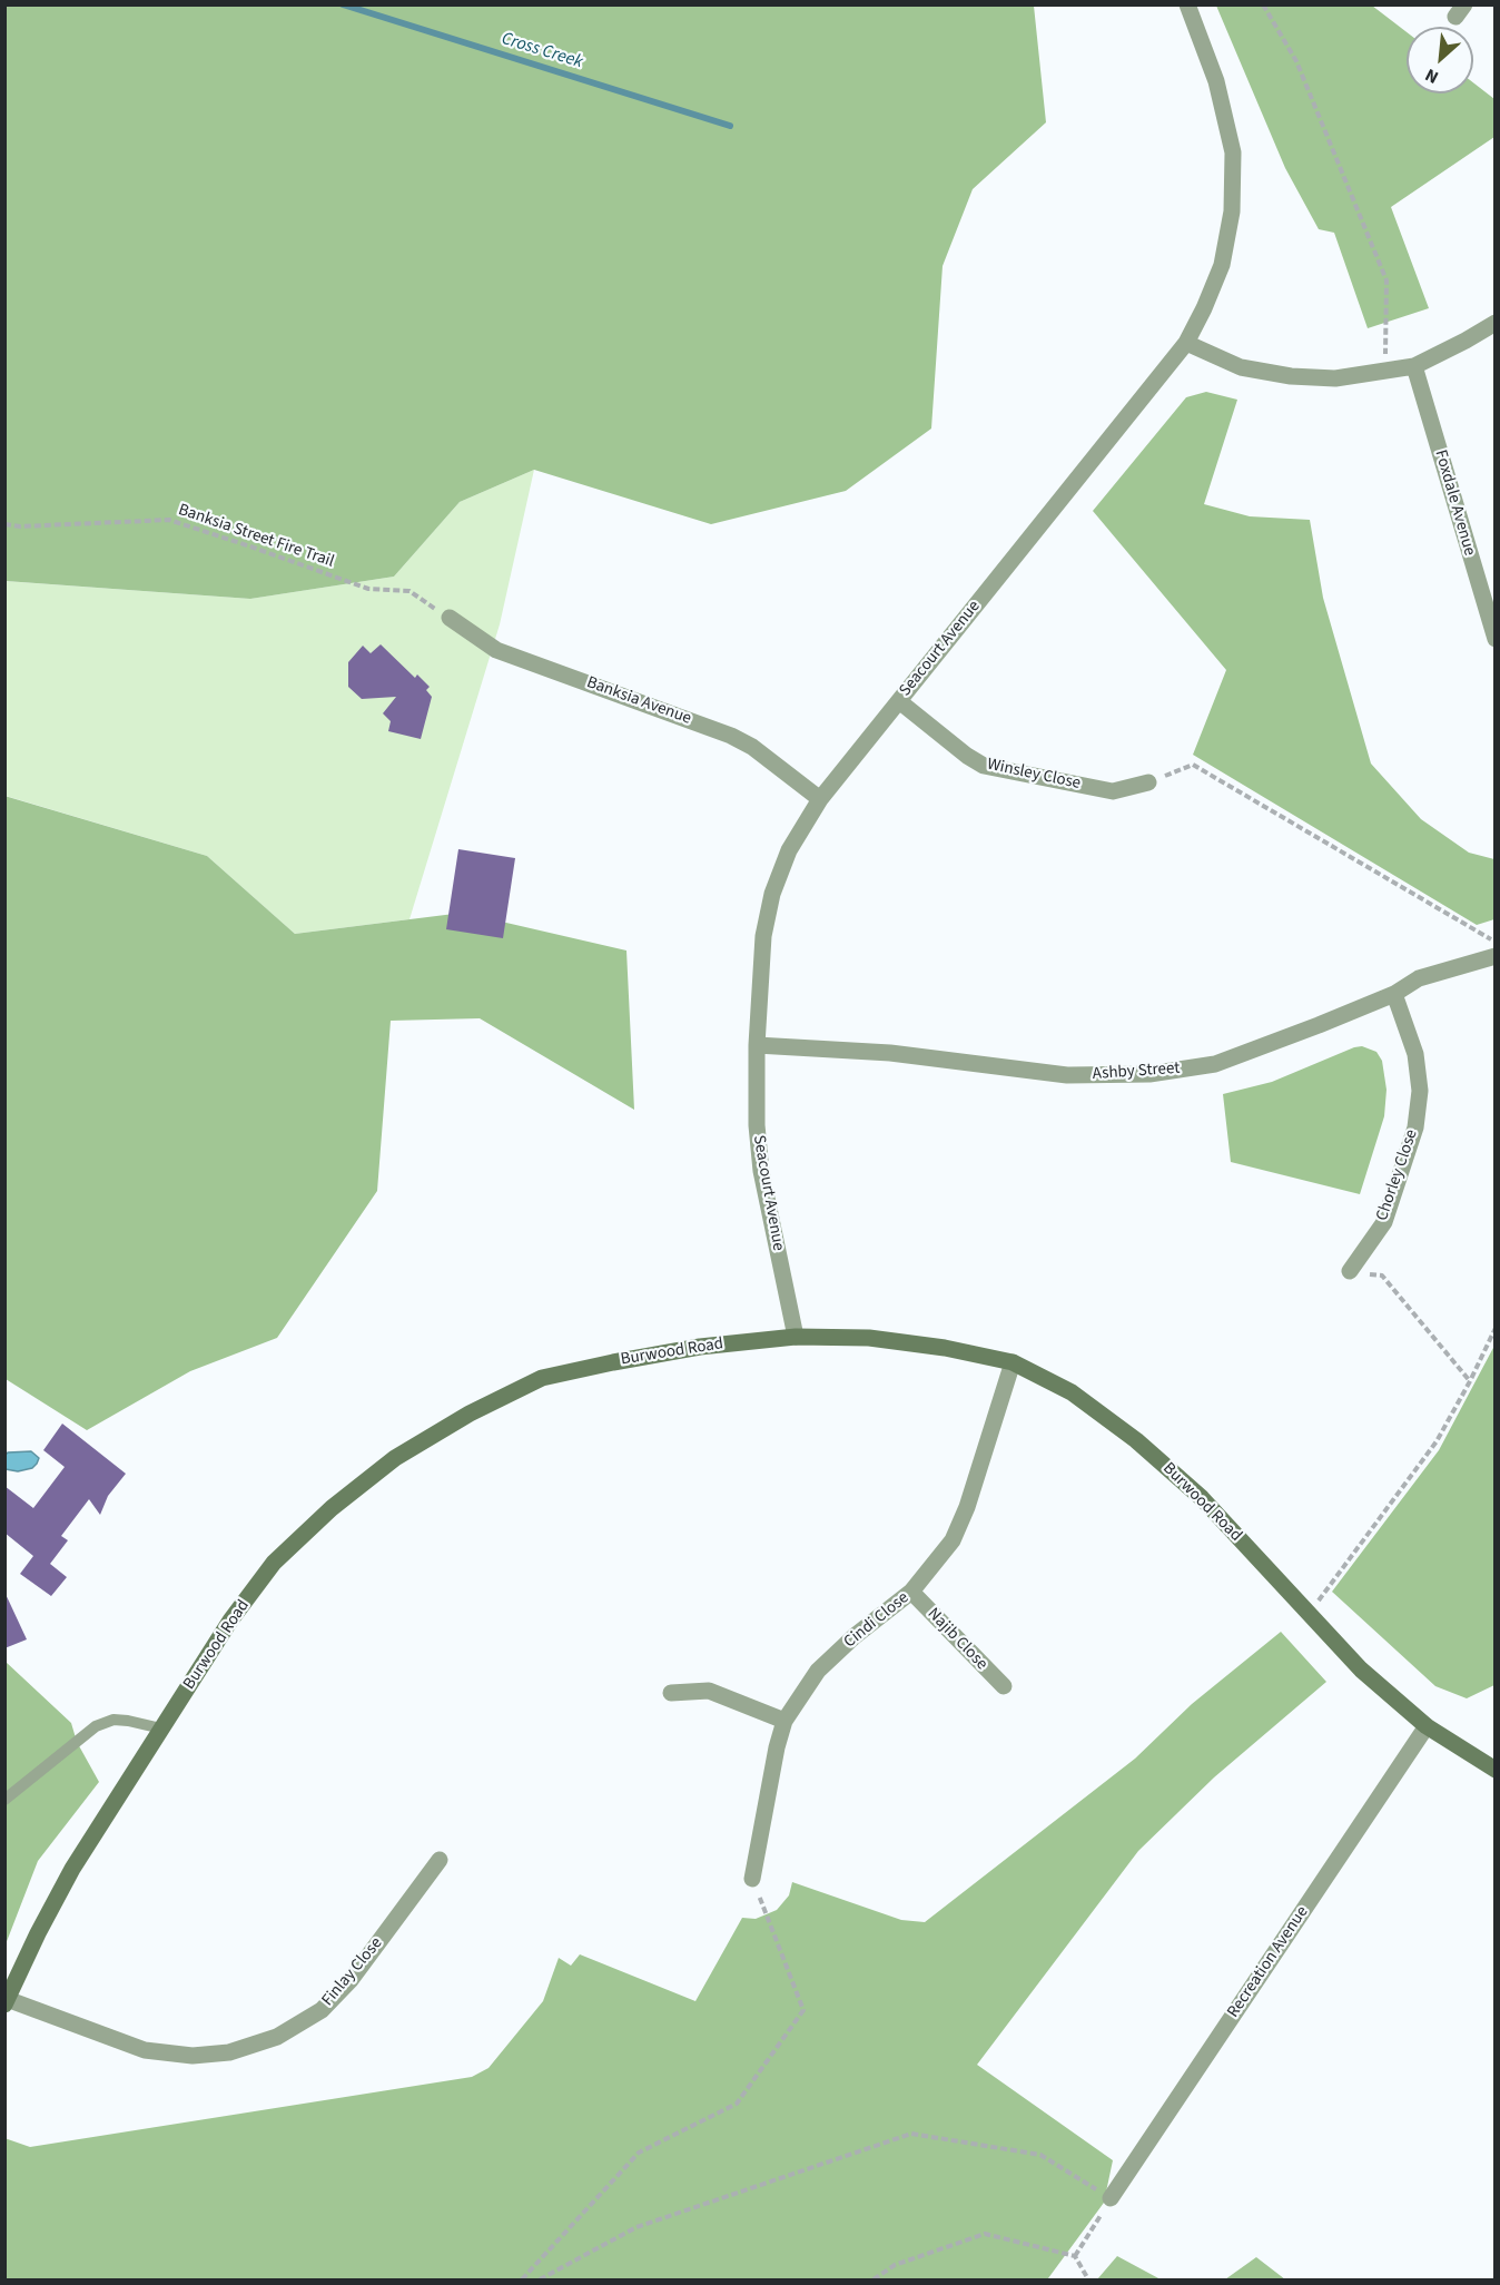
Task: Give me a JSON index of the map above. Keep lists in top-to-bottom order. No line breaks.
{"streets":{"main road":["Burwood Road"],"street":["Foxdale Avenue","Seacourt Avenue","Banksia Avenue","Winsley Close","Ashby Street","Chorley Close","Cindi Close","Najib Close","Recreation Avenue","Finlay Close"],"path":["Banksia Street Fire Trail"]},"crossings":[["Banksia Street Fire Trail","Banksia Avenue"],["Seacourt Avenue","Banksia Avenue"],["Seacourt Avenue","Winsley Close"],["Seacourt Avenue","Ashby Street"],["Seacourt Avenue","Burwood Road"],["Ashby Street","Chorley Close"],["Burwood Road","Cindi Close"],["Burwood Road","Recreation Avenue"],["Burwood Road","Finlay Close"],["Cindi Close","Najib Close"]],"water":["Cross Creek"],"north":"bottom left"}
